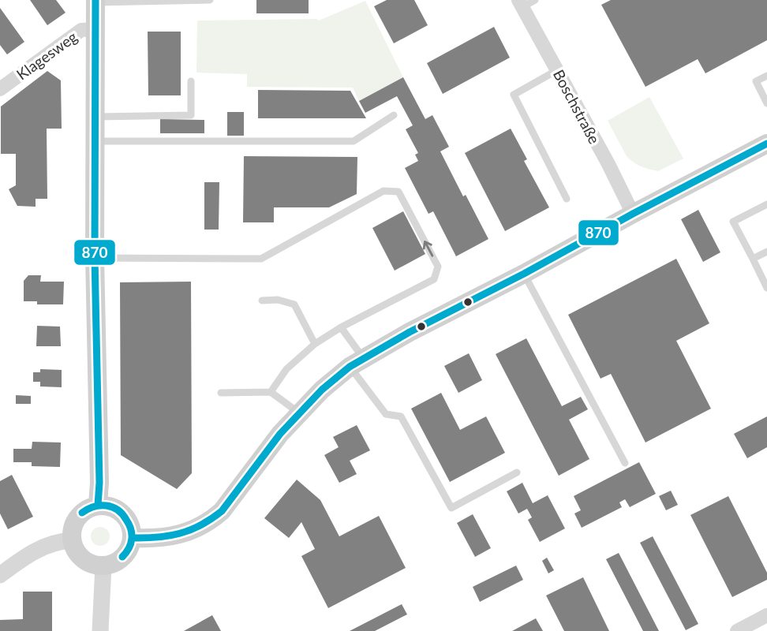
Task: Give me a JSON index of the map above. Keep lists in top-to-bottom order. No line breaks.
{"streets":{"street":["Klagesweg","Boschstraße"]},"lines":["transit line 870"]}
